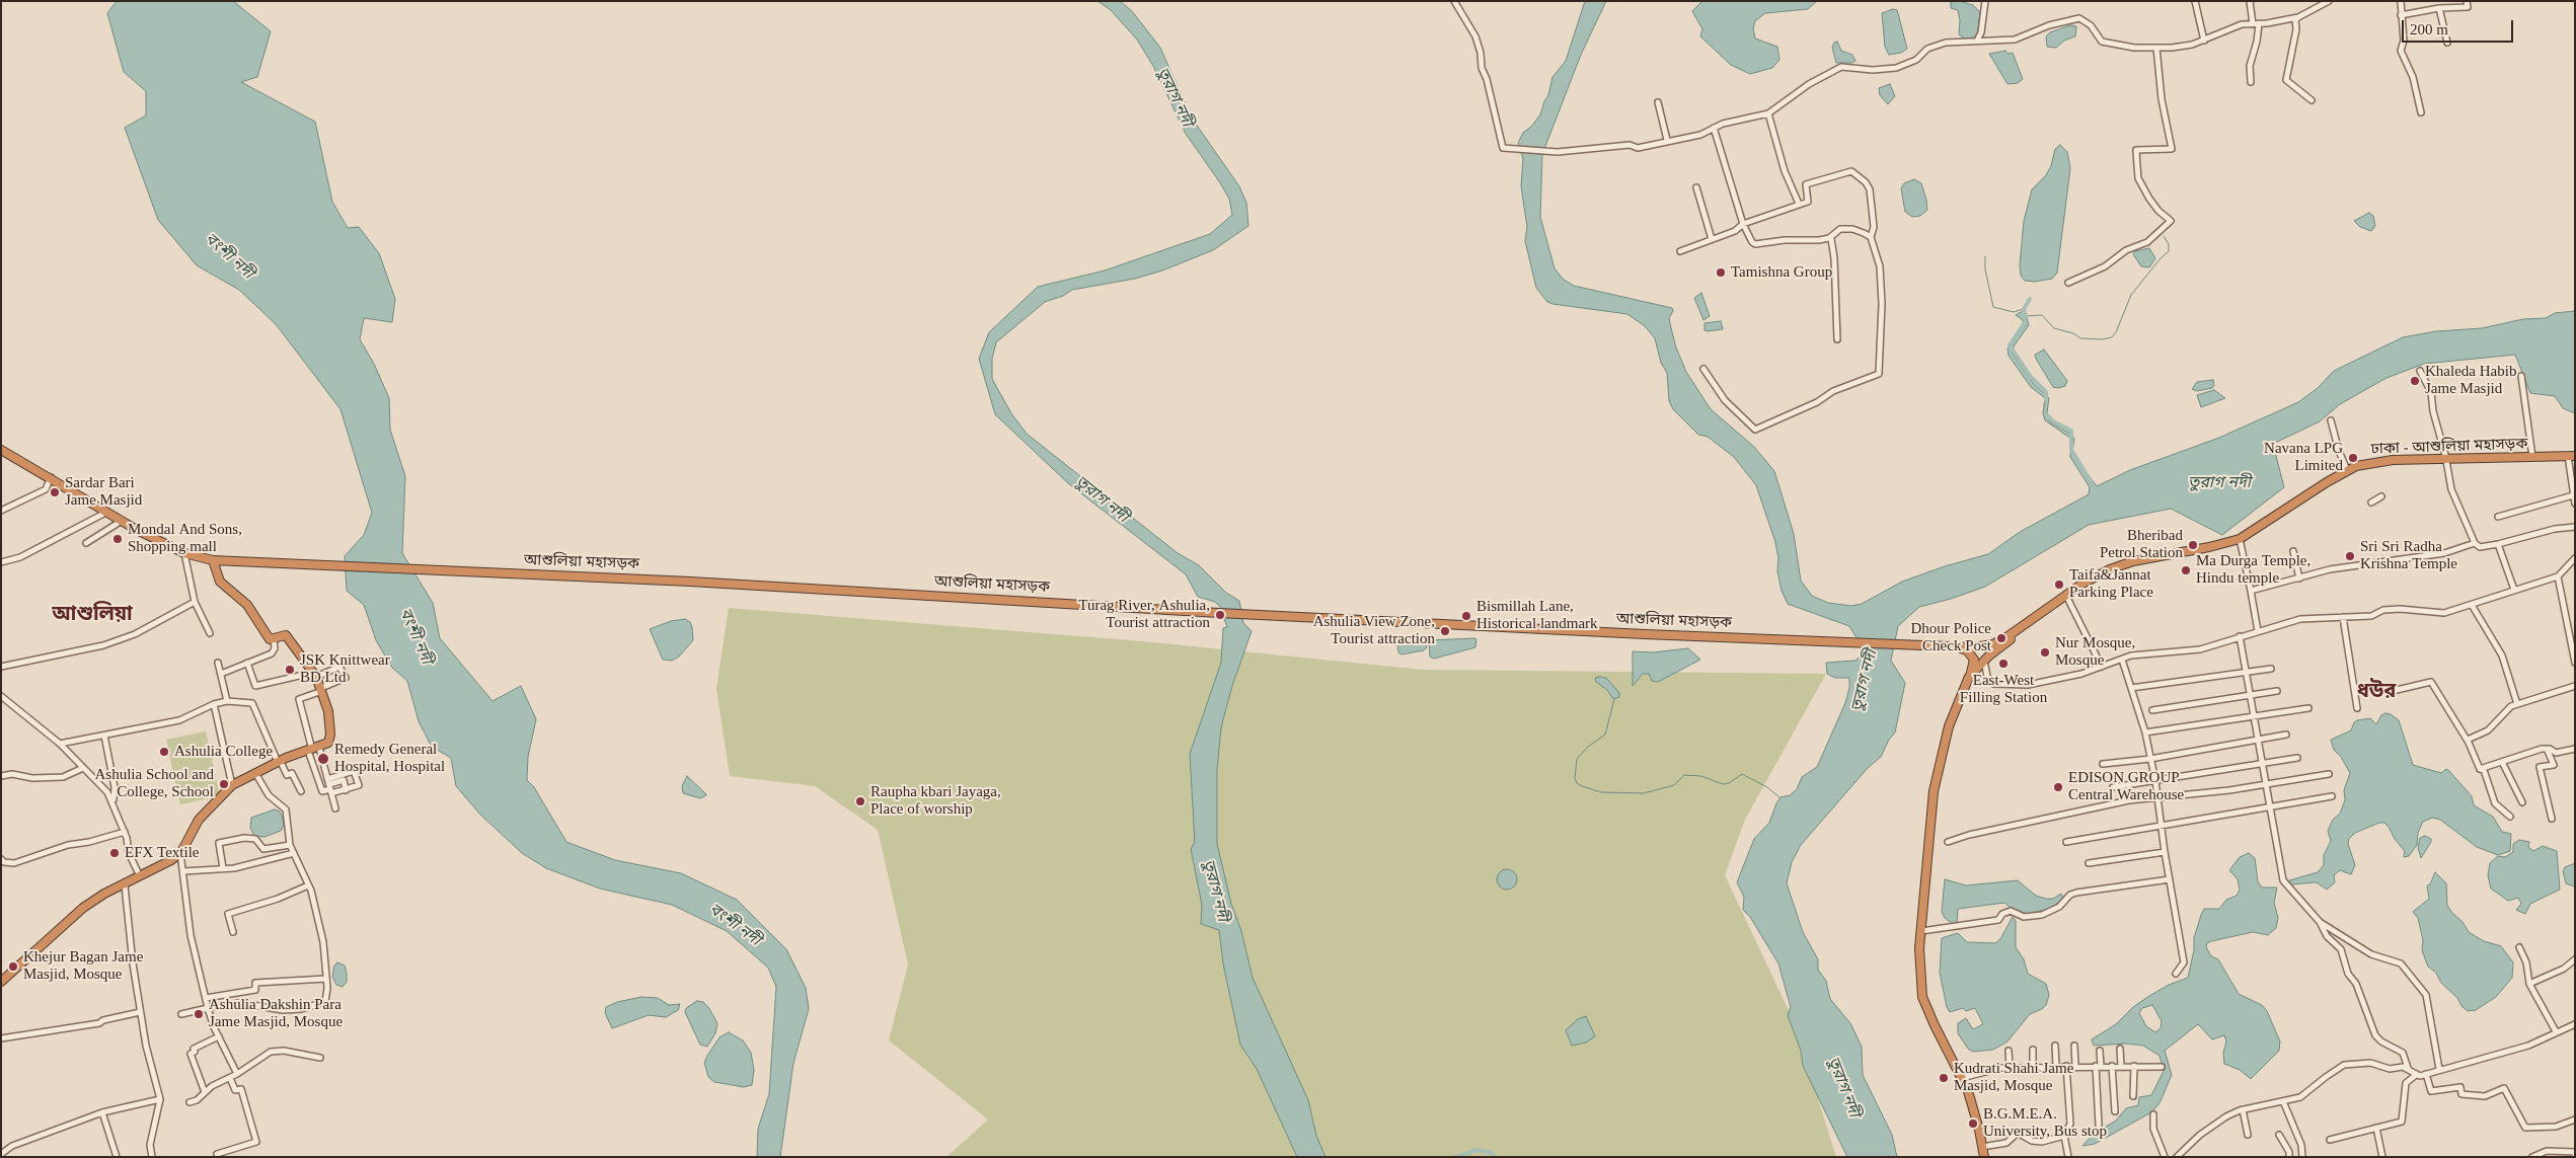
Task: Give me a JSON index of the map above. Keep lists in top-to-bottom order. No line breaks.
{"streets":{"highway":["ঢাকা - আশুলিয়া মহাসড়ক","আশুলিয়া মহাসড়ক"]},"crossings":[["ঢাকা - আশুলিয়া মহাসড়ক","আশুলিয়া মহাসড়ক"]],"districts":["আশুলিয়া","ধউর"],"water":["তুরাগ নদী","বংশী নদী"],"places":["Tamishna Group","Khaleda Habib Jame Masjid","Navana LPG Limited","Sardar Bari Jame Masjid","Mondal And Sons, Shopping mall","Bheribad Petrol Station","Sri Sri Radha Krishna Temple","Ma Durga Temple, Hindu temple","Taifa&Jannat Parking Place","Turag River, Ashulia, Tourist attraction","Bismillah Lane, Historical landmark","Ashulia View Zone, Tourist attraction","Dhour Police Check Post","Nur Mosque, Mosque","East-West Filling Station","JSK Knittwear BD Ltd","Ashulia College","Remedy General Hospital, Hospital","Ashulia School and College, School","EDISON GROUP Central Warehouse","Raupha kbari Jayaga, Place of worship","EFX Textile","Khejur Bagan Jame Masjid, Mosque","Ashulia Dakshin Para Jame Masjid, Mosque","Kudrati Shahi Jame Masjid, Mosque","B.G.M.E.A. University, Bus stop"],"scale_bar":"200 m"}
